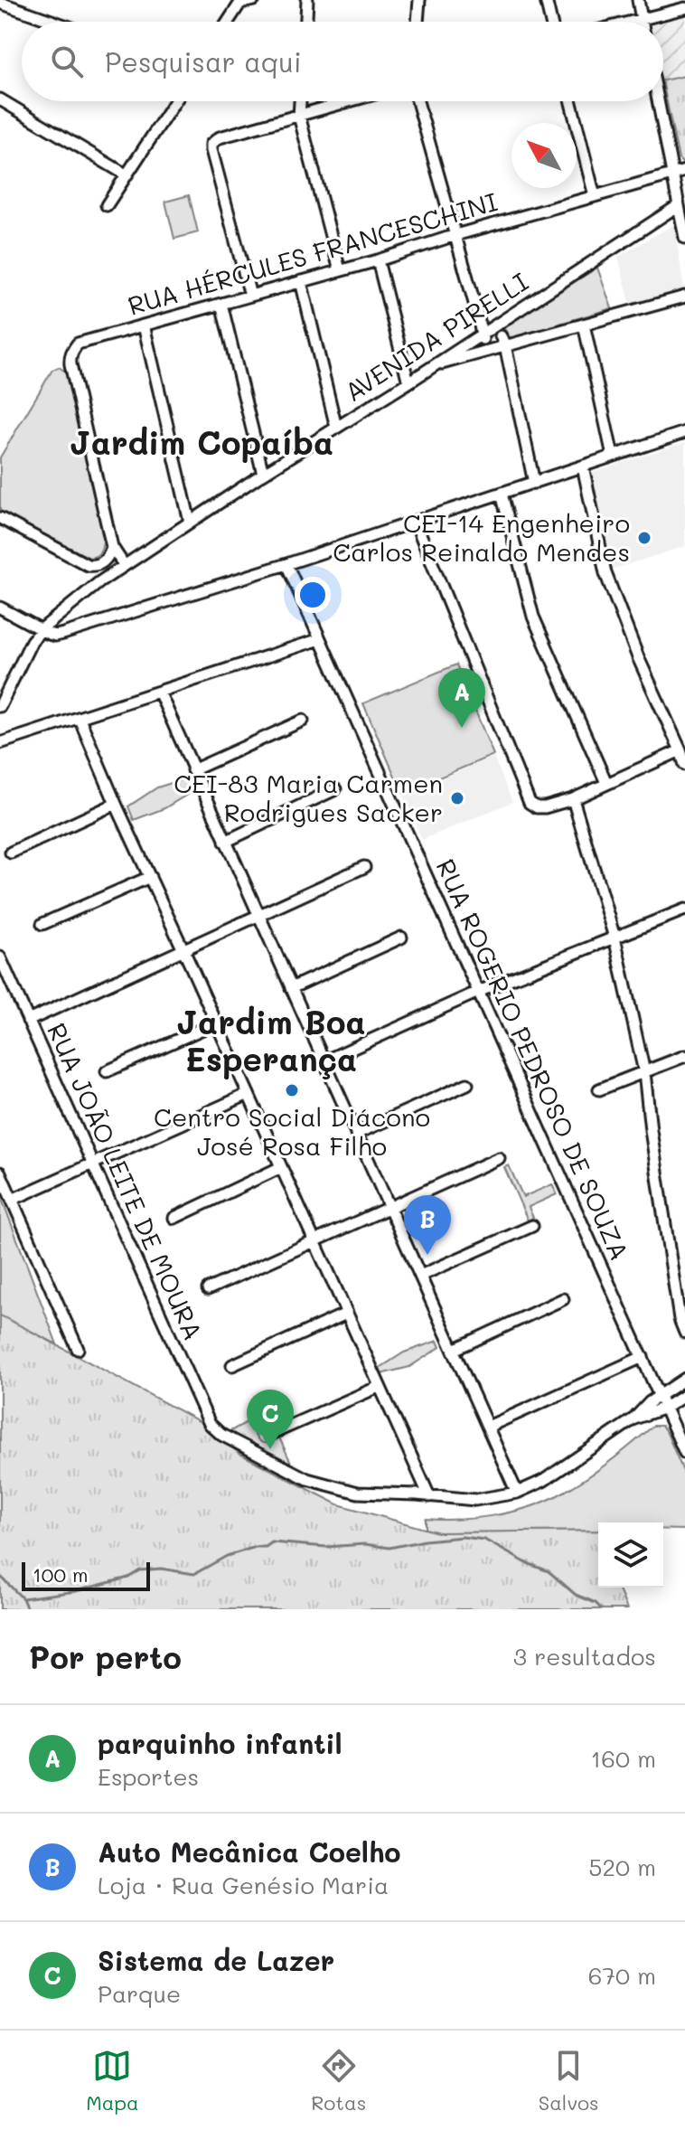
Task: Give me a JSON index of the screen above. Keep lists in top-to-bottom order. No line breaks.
{"streets":{"street":["RUA HÉRCULES FRANCESCHINI","AVENIDA PIRELLI","RUA ROGERIO PEDROSO DE SOUZA","RUA JOÃO LEITE DE MOURA"]},"districts":["Jardim Copaíba","Jardim Boa Esperança"],"places":["CEI-14 Engenheiro Carlos Reinaldo Mendes","CEI-83 Maria Carmen Rodrigues Sacker","Centro Social Diácono José Rosa Filho"],"scale_bar":"100 m","north":"top left","page":{"search":"Pesquisar aqui","pins":["A","B","C"],"scale":"100 m","heading":["Por perto","3 resultados"],"list":[{"mark":"A","name":"parquinho infantil","note":"Esportes","value":"160 m"},{"mark":"B","name":"Auto Mecânica Coelho","note":"Loja · Rua Genésio Maria","value":"520 m"},{"mark":"C","name":"Sistema de Lazer","note":"Parque","value":"670 m"}],"nav":["Mapa","Rotas","Salvos"]}}
